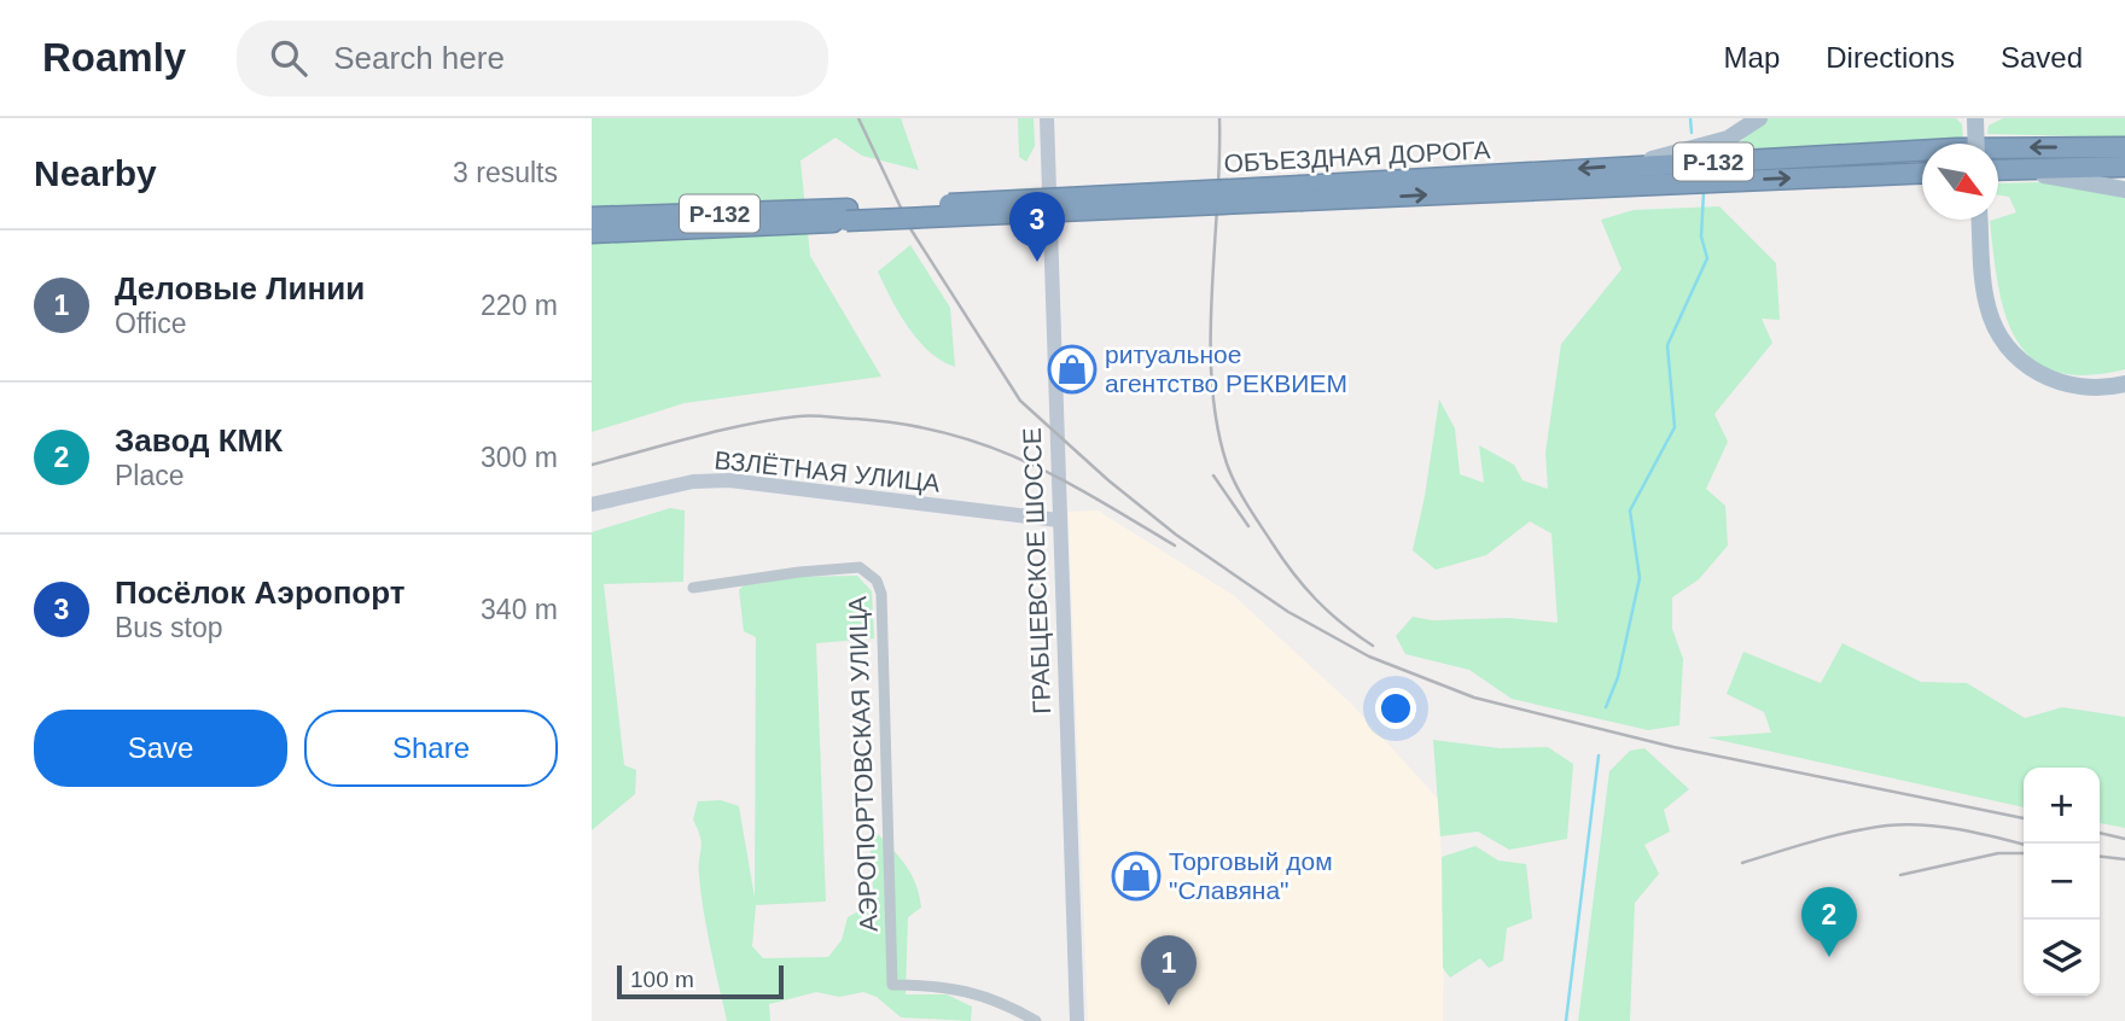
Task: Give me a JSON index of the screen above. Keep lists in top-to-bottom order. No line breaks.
{"streets":{"highway":["ОБЪЕЗДНАЯ ДОРОГА","Р-132"],"main road":["ВЗЛЁТНАЯ УЛИЦА","ГРАБЦЕВСКОЕ ШОССЕ"],"street":["АЭРОПОРТОВСКАЯ УЛИЦА"]},"crossings":[["ВЗЛЁТНАЯ УЛИЦА","ГРАБЦЕВСКОЕ ШОССЕ"]],"places":{"shop":["ритуальное агентство РЕКВИЕМ","Торговый дом \"Славяна\""]},"scale_bar":"100 m","north":"bottom right","page":{"header":"Roamly","search":"Search here","nav":["Map","Directions","Saved"],"heading":["Nearby","3 results"],"pins":["3","2","1"],"list":[{"mark":"1","name":"Деловые Линии","note":"Office","value":"220 m"},{"mark":"2","name":"Завод КМК","note":"Place","value":"300 m"},{"mark":"3","name":"Посёлок Аэропорт","note":"Bus stop","value":"340 m"}],"buttons":["Save","Share"],"map_buttons":["+","−"],"scale":"100 m"}}
